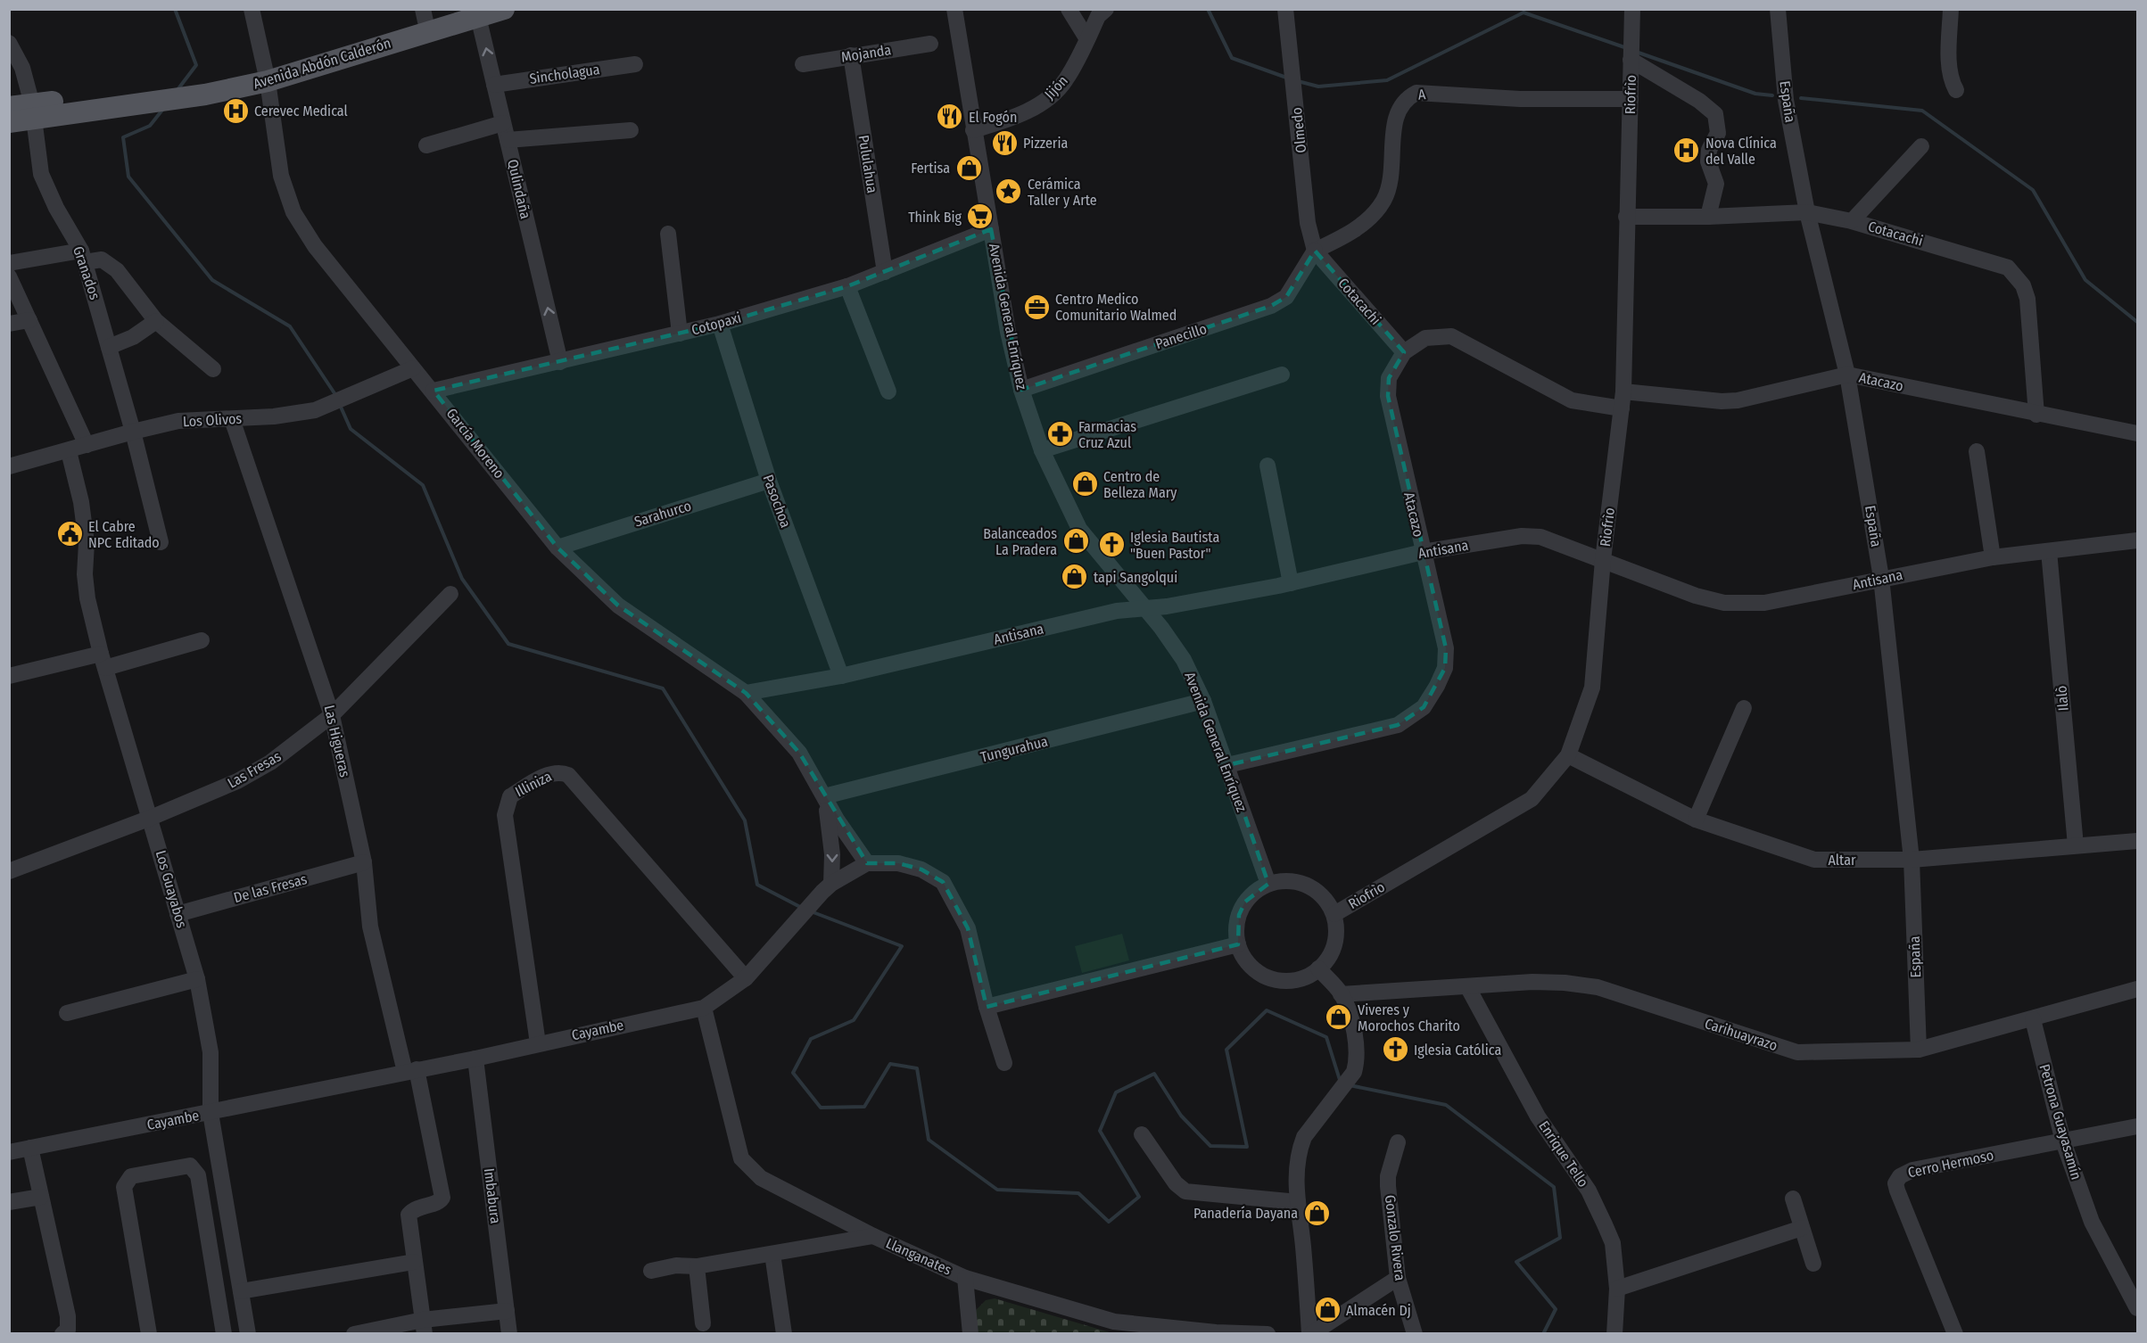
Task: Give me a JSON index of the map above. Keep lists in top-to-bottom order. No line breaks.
{"streets":{"main road":["Avenida Abdón Calderón"],"street":["Mojanda","Sincholagua","Jijón","A","Riofrìo","España","Olmedo","Pululahua","Qulindaña","Cotacachi","Granados","Avenida General Enríquez","Cotopaxi","Panecillo","Atacazo","Los Olivos","García Moreno","Pasochoa","Sarahurco","Antisana","Ilalò","Las Higueras","Tungurahua","Las Fresas","Illiniza","Altar","De las Fresas","Los Guayabos","Cayambe","Carihuayrazo","Petrona Guayasamín","Enrique Tello","Cerro Hermoso","Imbabura","Gonzalo Rivera","Llanganates"]},"crossings":[["Mojanda","Pululahua"],["Avenida Abdón Calderón","Qulindaña"],["Avenida Abdón Calderón","Granados"],["Avenida Abdón Calderón","García Moreno"],["Sincholagua","Qulindaña"],["Jijón","Avenida General Enríquez"],["A","Riofrìo"],["A","Olmedo"],["A","Cotacachi"],["A","Panecillo"],["Riofrìo","Cotacachi"],["Riofrìo","Avenida General Enríquez"],["Riofrìo","Atacazo"],["Riofrìo","Antisana"],["Riofrìo","Altar"],["España","Cotacachi"],["España","Atacazo"],["España","Antisana"],["España","Altar"],["España","Carihuayrazo"],["Olmedo","Cotacachi"],["Olmedo","Panecillo"],["Pululahua","Cotopaxi"],["Qulindaña","Cotopaxi"],["Cotacachi","Panecillo"],["Cotacachi","Atacazo"],["Granados","Los Olivos"],["Avenida General Enríquez","Cotopaxi"],["Avenida General Enríquez","Panecillo"],["Avenida General Enríquez","Atacazo"],["Avenida General Enríquez","Antisana"],["Avenida General Enríquez","Tungurahua"],["Cotopaxi","García Moreno"],["Cotopaxi","Pasochoa"],["Atacazo","Antisana"],["Los Olivos","García Moreno"],["Los Olivos","Las Higueras"],["Los Olivos","Los Guayabos"],["García Moreno","Sarahurco"],["García Moreno","Antisana"],["García Moreno","Tungurahua"],["García Moreno","Cayambe"],["Pasochoa","Sarahurco"],["Pasochoa","Antisana"],["Antisana","Ilalò"],["Ilalò","Altar"],["Las Higueras","Las Fresas"],["Las Higueras","De las Fresas"],["Las Higueras","Cayambe"],["Las Fresas","Los Guayabos"],["Illiniza","Cayambe"],["De las Fresas","Los Guayabos"],["Los Guayabos","Cayambe"],["Cayambe","Imbabura"],["Cayambe","Llanganates"],["Carihuayrazo","Petrona Guayasamín"],["Carihuayrazo","Enrique Tello"],["Petrona Guayasamín","Cerro Hermoso"]],"places":{"hospital":["Cerevec Medical","Nova Clínica del Valle"],"restaurant":["El Fogón","Pizzeria"],"shop":["Fertisa","Centro de Belleza Mary","Balanceados La Pradera","tapi Sangolqui","Viveres y Morochos Charito","Panadería Dayana","Almacén Dj"],"place":["Cerámica Taller y Arte"],"supermarket":["Think Big"],"office":["Centro Medico Comunitario Walmed"],"pharmacy":["Farmacias Cruz Azul"],"public building":["El Cabre NPC Editado"],"church":["Iglesia Bautista \"Buen Pastor\"","Iglesia Católica"]}}
